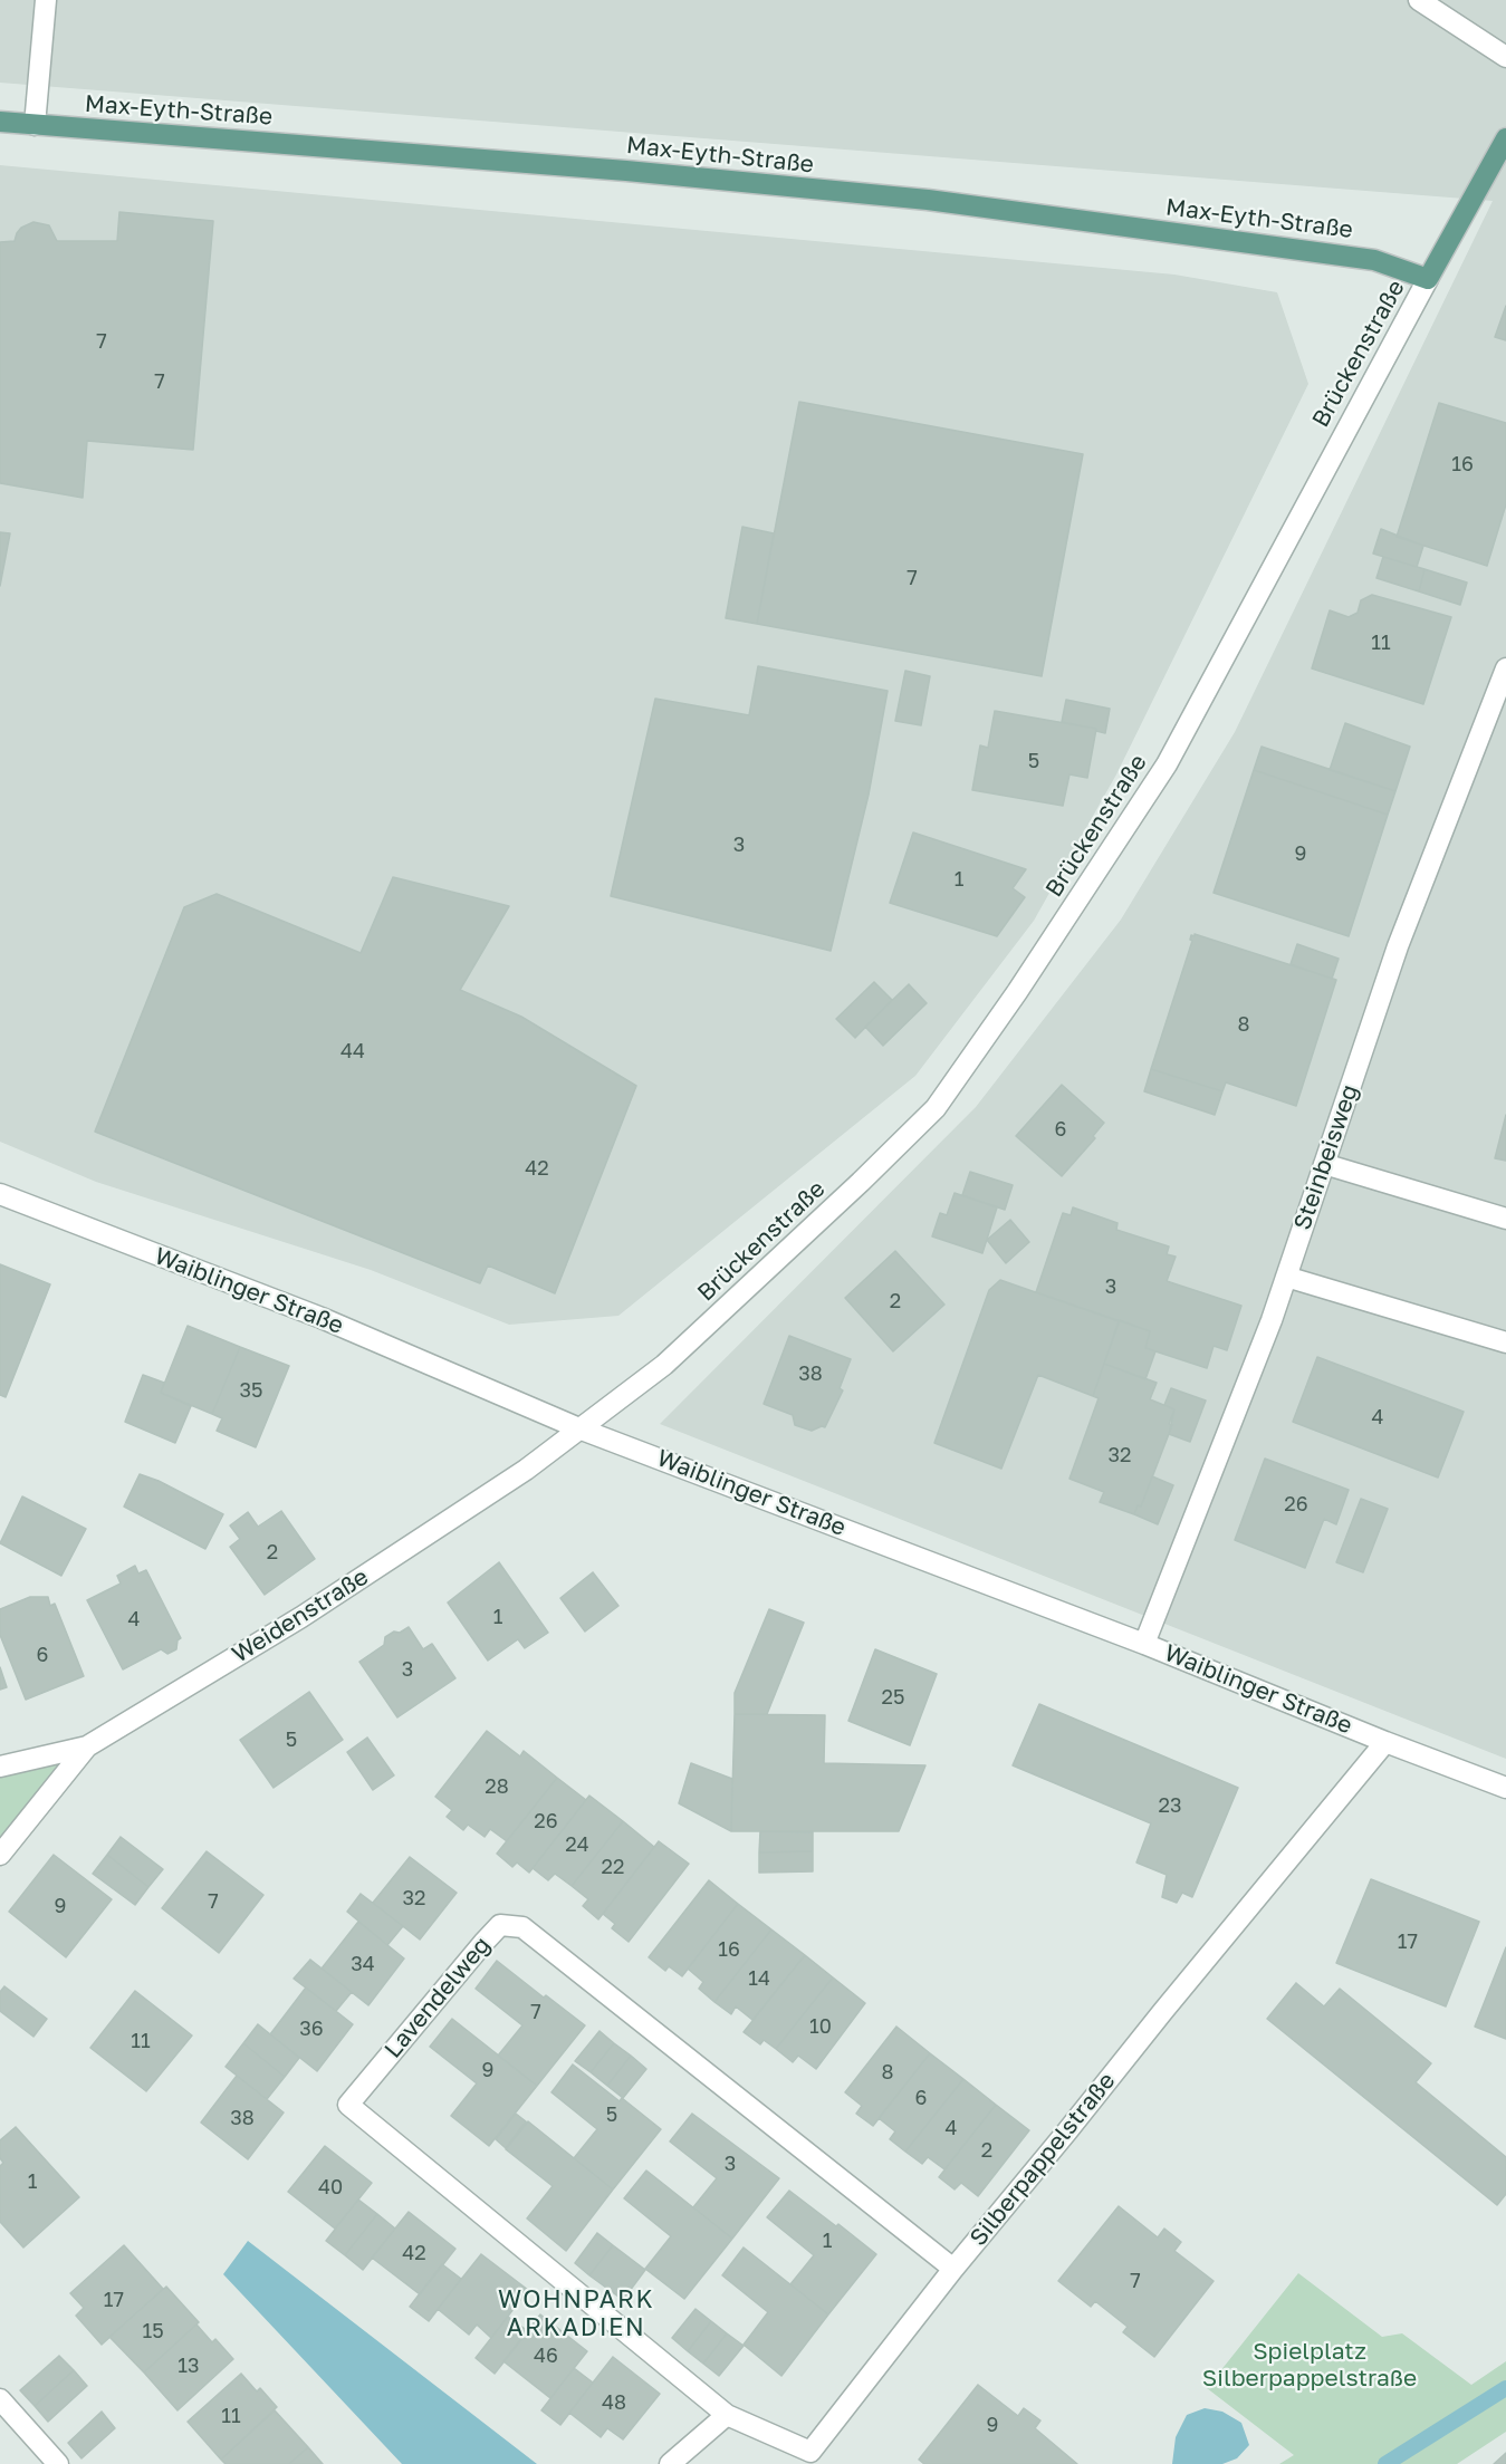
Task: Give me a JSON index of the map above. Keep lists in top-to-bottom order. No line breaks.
{"streets":{"main road":["Max-Eyth-Straße","Brückenstraße"],"street":["Steinbeisweg","Waiblinger Straße","Weidenstraße","Lavendelweg","Silberpappelstraße"]},"crossings":[["Max-Eyth-Straße","Brückenstraße"],["Brückenstraße","Waiblinger Straße"],["Brückenstraße","Weidenstraße"],["Steinbeisweg","Waiblinger Straße"],["Waiblinger Straße","Weidenstraße"],["Waiblinger Straße","Silberpappelstraße"],["Lavendelweg","Silberpappelstraße"]],"districts":["WOHNPARK ARKADIEN"],"parks":["Spielplatz Silberpappelstraße"],"house_numbers":["7","7","16","7","11","5","3","9","1","8","44","6","42","3","2","38","35","4","32","26","2","1","4","6","3","25","5","28","23","26","24","22","32","7","9","17","16","34","14","7","10","36","11","9","8","6","5","38","4","2","3","1","40","1","42","7","17","15","46","13","48","11","9"]}
